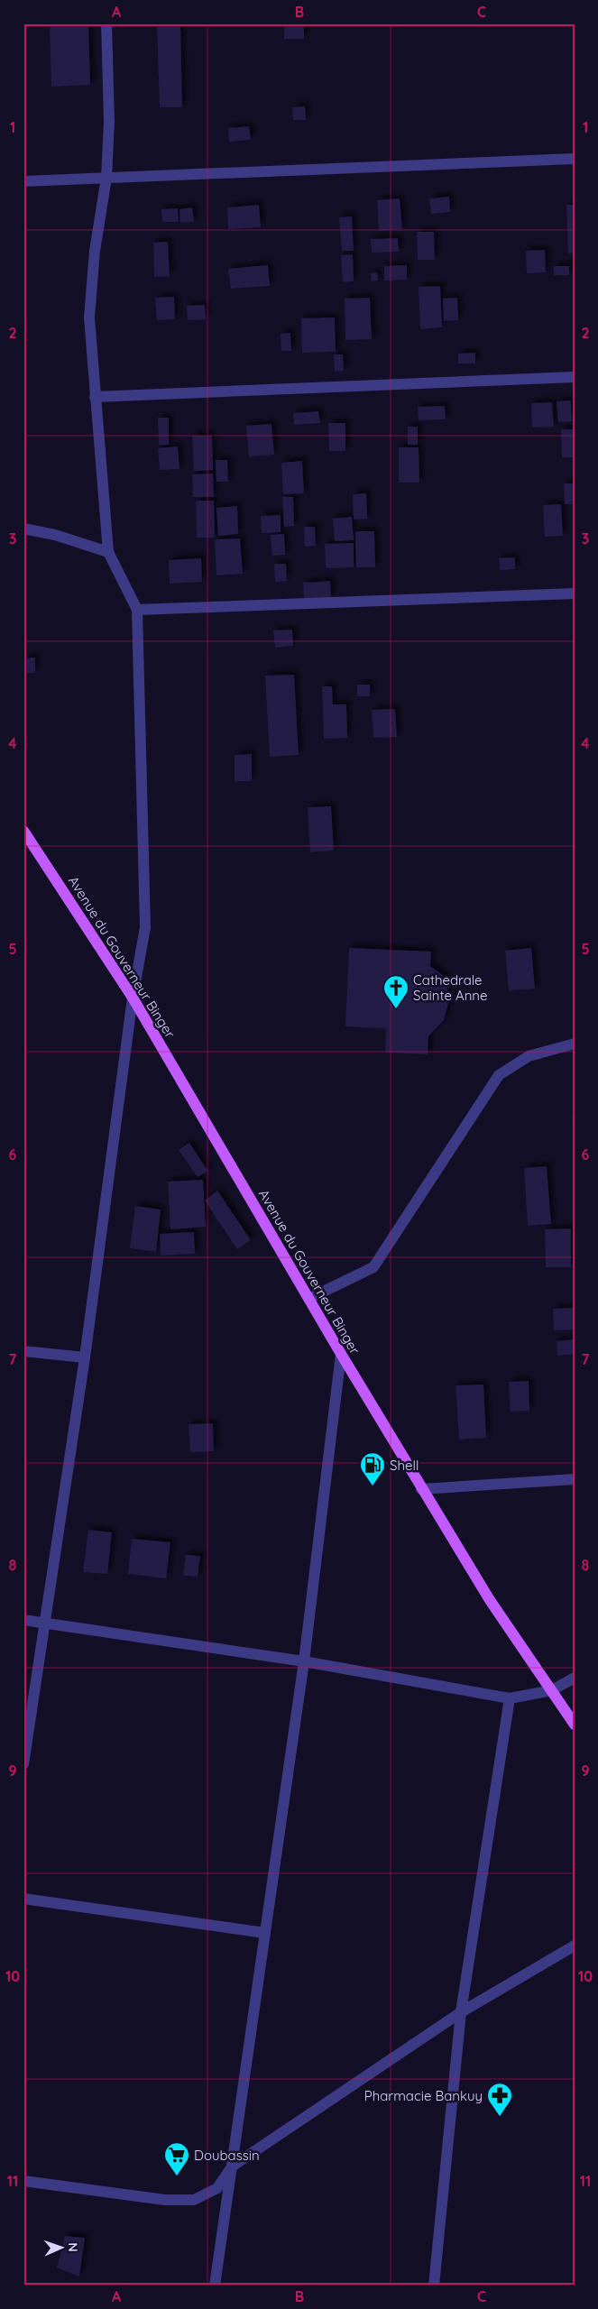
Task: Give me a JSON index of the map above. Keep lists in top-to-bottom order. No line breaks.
{"streets":{"main road":["Avenue du Gouverneur Binger"]},"places":{"church":["Cathedrale Sainte Anne"],"fuel station":["Shell"],"pharmacy":["Pharmacie Bankuy"],"supermarket":["Doubassin"]},"north":"right","grid":{"columns":["A","B","C"],"rows":["1","2","3","4","5","6","7","8","9","10","11"]}}
